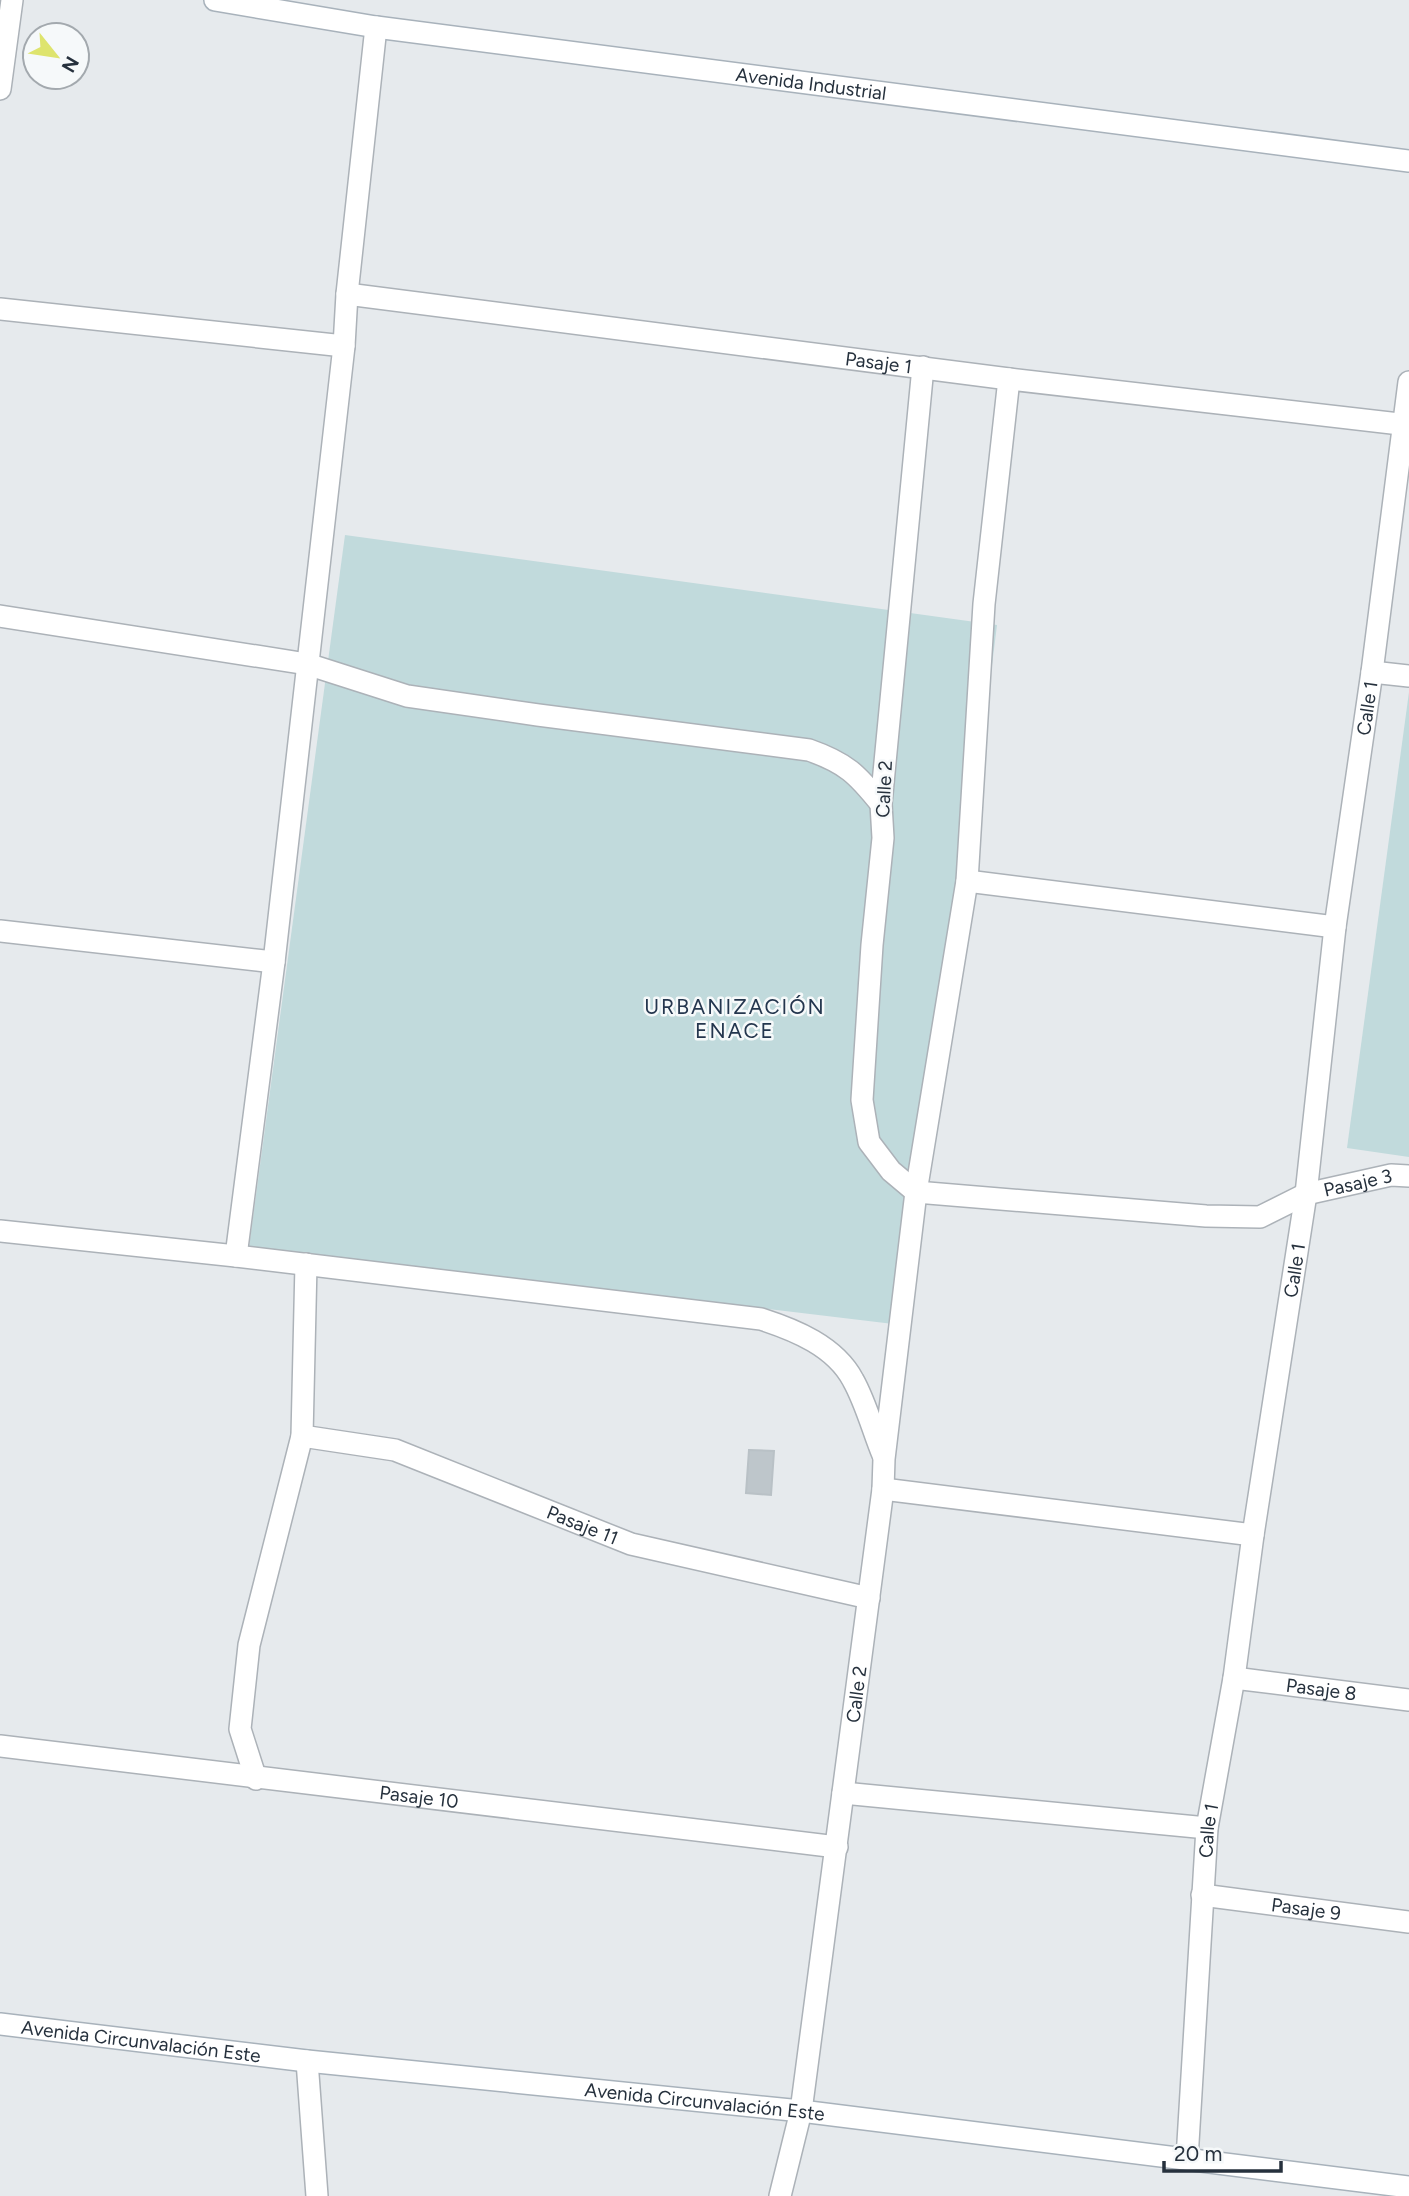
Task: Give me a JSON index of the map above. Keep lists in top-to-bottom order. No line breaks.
{"streets":{"street":["Avenida Industrial","Pasaje 1","Calle 1","Calle 2","Pasaje 3","Pasaje 11","Pasaje 8","Pasaje 10","Pasaje 9","Avenida Circunvalación Este"]},"crossings":[["Pasaje 1","Calle 1"],["Pasaje 1","Calle 2"],["Calle 1","Pasaje 3"],["Calle 1","Pasaje 8"],["Calle 1","Pasaje 9"],["Calle 1","Avenida Circunvalación Este"],["Calle 2","Pasaje 3"],["Calle 2","Pasaje 11"],["Calle 2","Pasaje 10"],["Calle 2","Avenida Circunvalación Este"]],"districts":["URBANIZACIÓN ENACE"],"scale_bar":"20 m","north":"bottom right"}
